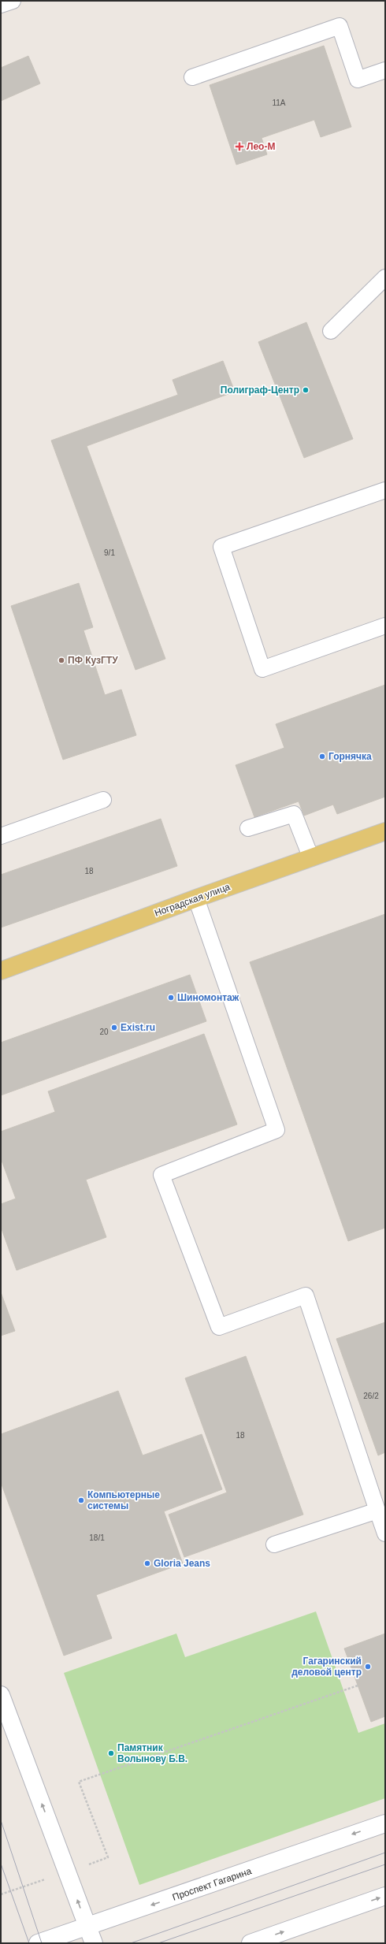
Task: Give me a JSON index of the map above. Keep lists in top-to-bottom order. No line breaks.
{"streets":{"main road":["Ноградская улица","Проспект Гагарина"]},"places":{"health":["Лео-М"],"other":["Полиграф-Центр","ПФ КузГТУ","Горнячка","Шиномонтаж","Exist.ru","Компьютерные системы","Gloria Jeans","Гагаринский деловой центр","Памятник Волынову Б.В."]},"house_numbers":["11А","9/1","18","20","26/2","18","18/1"]}
